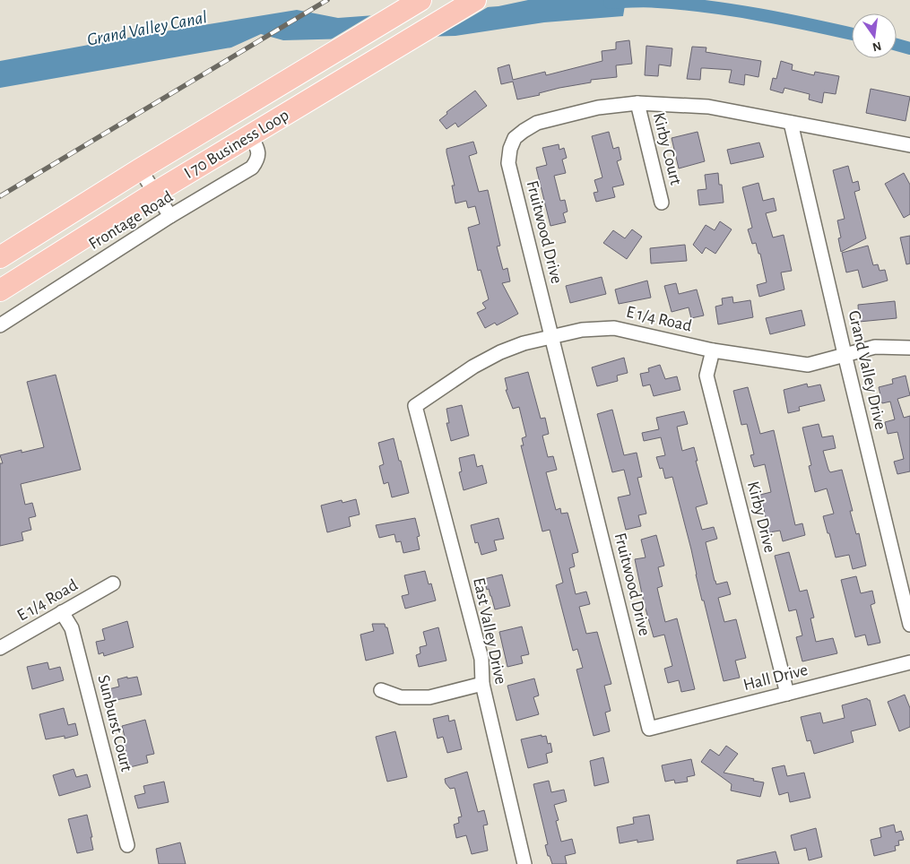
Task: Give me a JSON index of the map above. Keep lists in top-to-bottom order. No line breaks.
{"streets":{"main road":["I 70 Business Loop"],"street":["Kirby Court","Frontage Road","Fruitwood Drive","E 1/4 Road","Grand Valley Drive","Kirby Drive","East Valley Drive","Hall Drive","Sunburst Court"]},"crossings":[["I 70 Business Loop","Frontage Road"],["Kirby Court","Fruitwood Drive"],["Fruitwood Drive","E 1/4 Road"],["Fruitwood Drive","Grand Valley Drive"],["Fruitwood Drive","Hall Drive"],["E 1/4 Road","Grand Valley Drive"],["E 1/4 Road","Kirby Drive"],["E 1/4 Road","East Valley Drive"],["E 1/4 Road","Sunburst Court"],["Kirby Drive","Hall Drive"]],"water":["Grand Valley Canal"],"north":"bottom"}
